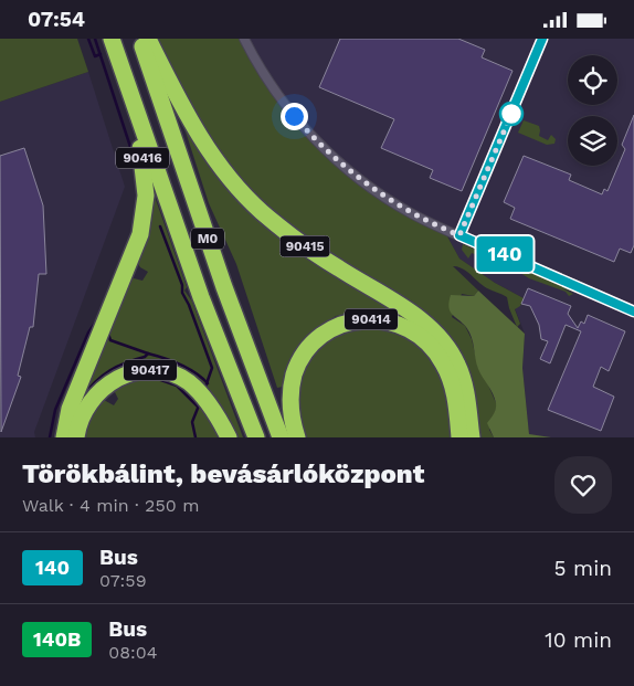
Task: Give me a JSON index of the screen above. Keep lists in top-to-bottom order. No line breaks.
{"streets":{"highway":["90416","M0","90415","90414","90417"]},"crossings":[["90416","M0"],["90415","90414"]],"lines":["bus line 140"],"page":{"status":"07:54","on_map":"140","heading":["Törökbálint, bevásárlóközpont","Walk · 4 min · 250 m"],"list":[{"mark":"140","name":"Bus","note":"07:59","value":"5 min"},{"mark":"140B","name":"Bus","note":"08:04","value":"10 min"}]}}
